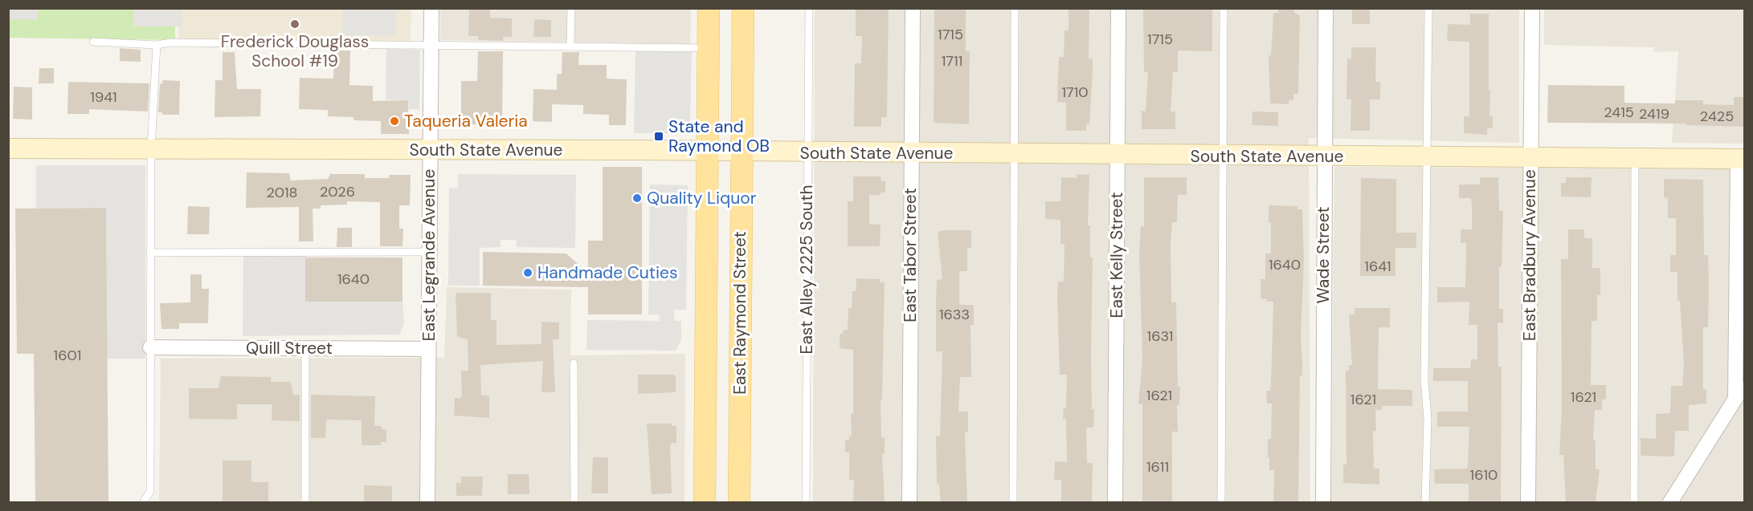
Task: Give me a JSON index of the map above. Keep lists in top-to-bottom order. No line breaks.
{"streets":{"main road":["East Raymond Street"],"street":["South State Avenue","East Legrande Avenue","East Tabor Street","East Kelly Street","Wade Street","East Bradbury Avenue","Quill Street"],"lane":["East Alley 2225 South"]},"crossings":[["South State Avenue","East Legrande Avenue"],["South State Avenue","East Tabor Street"],["South State Avenue","East Kelly Street"],["South State Avenue","Wade Street"],["South State Avenue","East Bradbury Avenue"],["South State Avenue","East Alley 2225 South"],["South State Avenue","East Raymond Street"],["East Legrande Avenue","Quill Street"]],"places":{"other":["Frederick Douglass School #19","Taqueria Valeria","Quality Liquor","Handmade Cuties"],"transit":["State and Raymond OB"]},"house_numbers":["1715","1715","1711","1710","1941","2415","2419","2425","2026","2018","1640","1641","1640","1633","1631","1601","1621","1621","1621","1611","1610"]}
